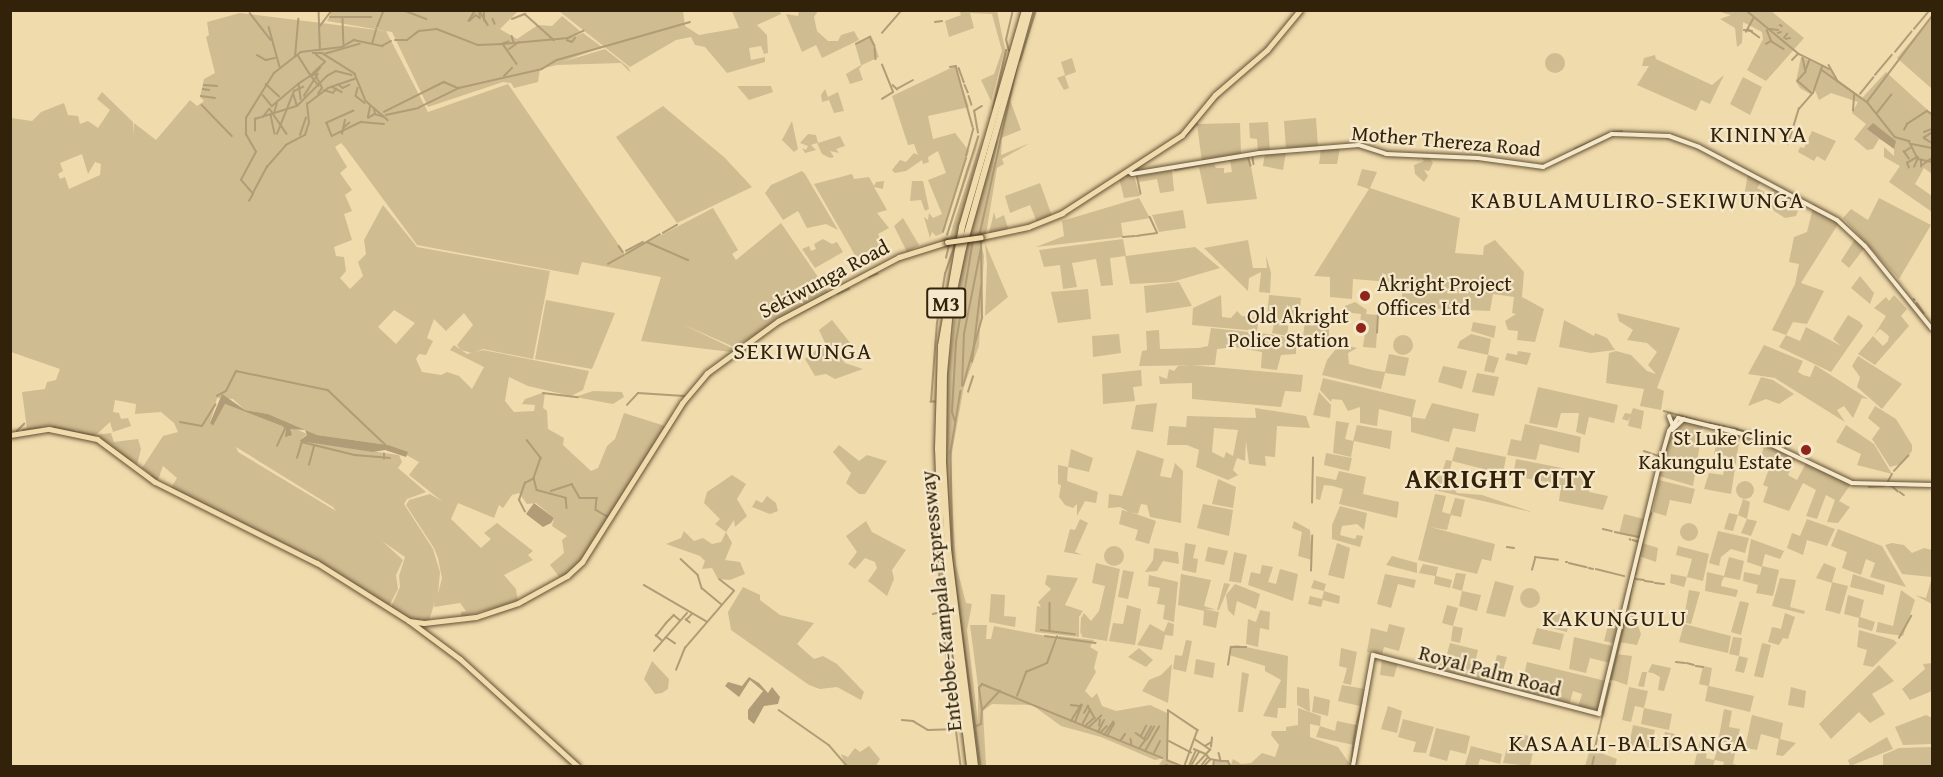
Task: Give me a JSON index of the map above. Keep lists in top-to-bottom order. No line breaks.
{"streets":{"highway":["M3","Entebbe-Kampala Expressway"],"main road":["Sekiwunga Road"],"street":["Mother Thereza Road","Royal Palm Road"]},"crossings":[["Mother Thereza Road","Sekiwunga Road"]],"districts":["KININYA","KABULAMULIRO-SEKIWUNGA","SEKIWUNGA","AKRIGHT CITY","KAKUNGULU","KASAALI-BALISANGA"],"places":["Akright Project Offices Ltd","Old Akright Police Station","St Luke Clinic Kakungulu Estate"]}
